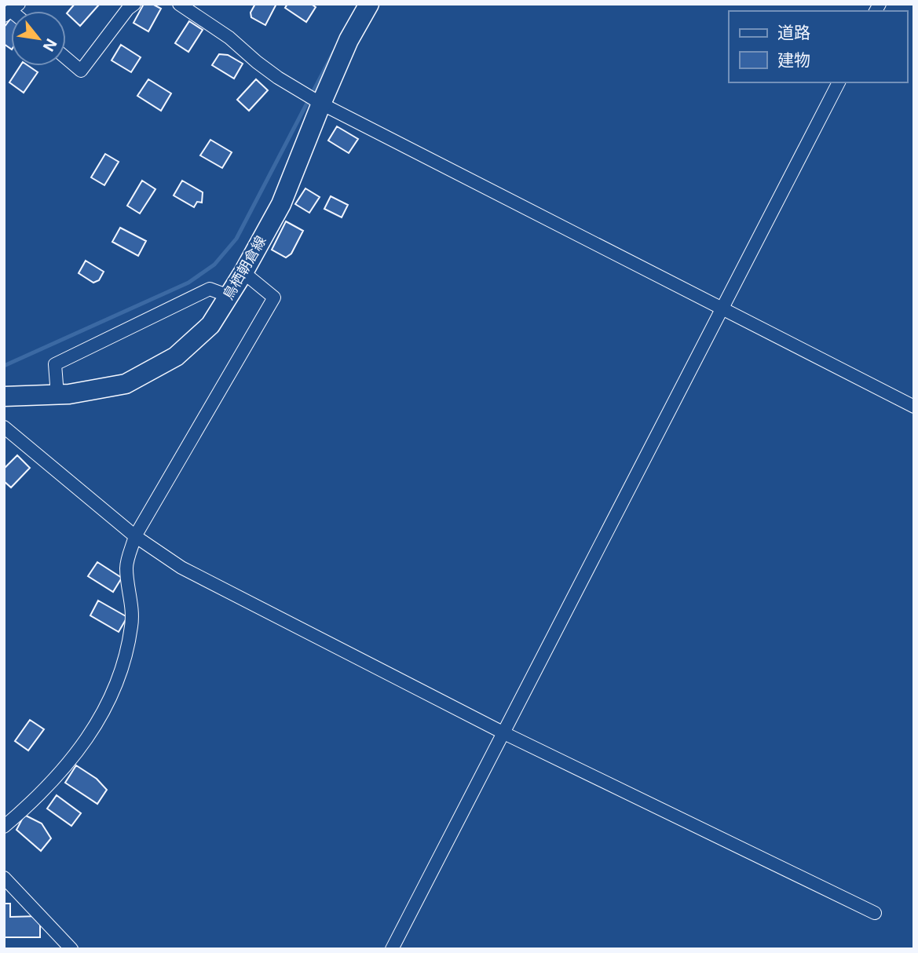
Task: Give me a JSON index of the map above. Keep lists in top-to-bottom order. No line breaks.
{"streets":{"main road":["鳥栖朝倉線"]},"legend":["道路","建物"],"north":"bottom right"}
